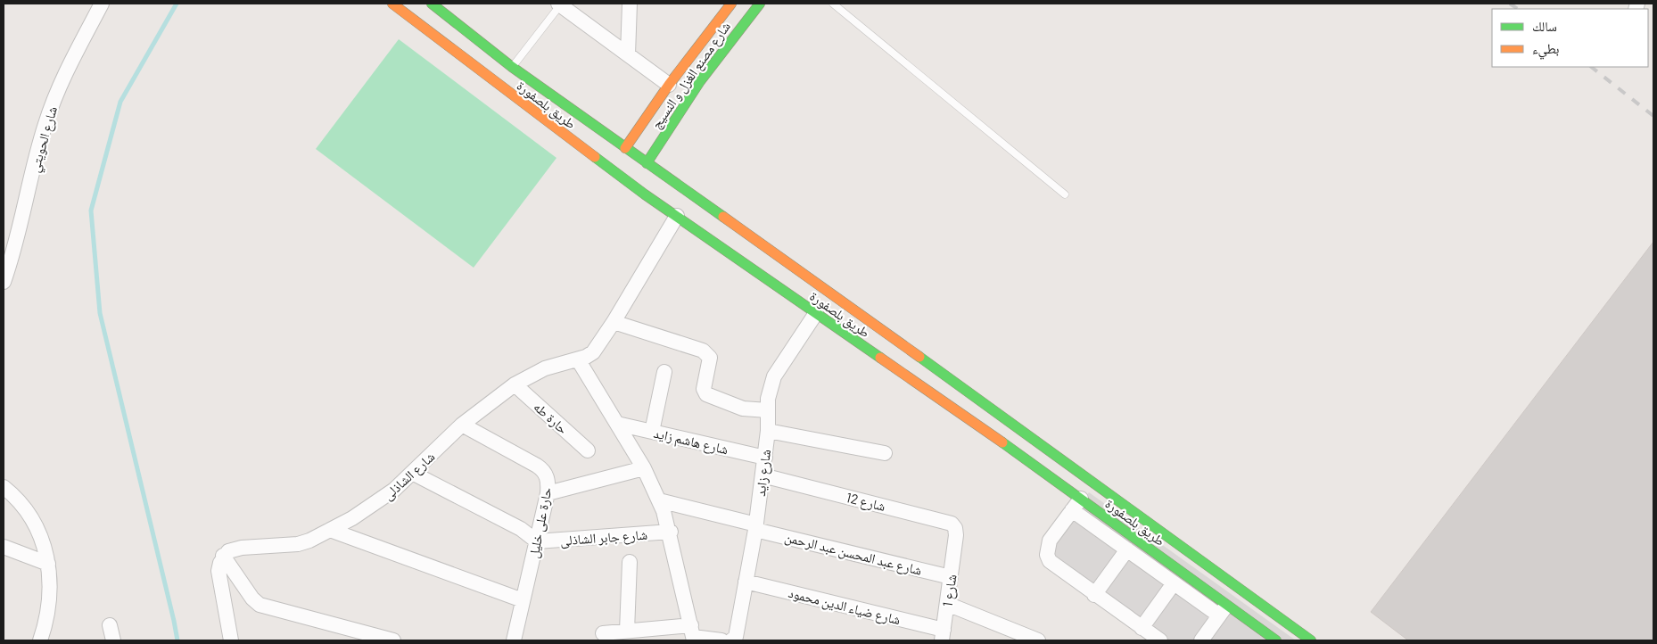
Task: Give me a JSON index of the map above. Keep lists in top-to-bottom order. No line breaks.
{"streets":{"main road":["شارع مصنع الغزل و النسيج","طريق بلصفورة"],"street":["شارع الحويتي","حارة طه","شارع هاشم زايد","شارع زايد","شارع الشاذلى","شارع 12","حارة على خليل","شارع جابر الشاذلى","شارع عبد المحسن عبد الرحمن","شارع 1","شارع ضياء الدين محمود"]},"crossings":[["شارع مصنع الغزل و النسيج","طريق بلصفورة"],["طريق بلصفورة","شارع زايد"],["طريق بلصفورة","شارع الشاذلى"],["حارة طه","شارع الشاذلى"],["شارع هاشم زايد","شارع زايد"],["شارع زايد","شارع 12"],["شارع زايد","شارع عبد المحسن عبد الرحمن"],["شارع زايد","شارع ضياء الدين محمود"],["شارع الشاذلى","حارة على خليل"],["شارع 12","شارع 1"],["حارة على خليل","شارع جابر الشاذلى"],["شارع عبد المحسن عبد الرحمن","شارع 1"],["شارع 1","شارع ضياء الدين محمود"]],"legend":["سالك","بطيء"]}
